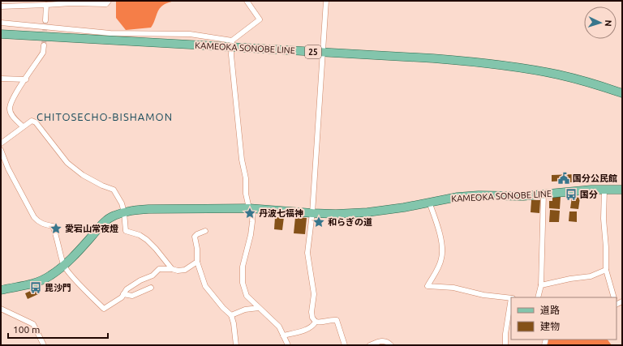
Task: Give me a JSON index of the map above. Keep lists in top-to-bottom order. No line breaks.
{"streets":{"main road":["KAMEOKA SONOBE LINE","25"]},"districts":["CHITOSECHO-BISHAMON"],"places":{"public building":["国分公民館"],"bus stop":["国分","毘沙門"],"place":["丹波七福神","和らぎの道","愛宕山常夜燈"]},"legend":["道路","建物"],"scale_bar":"100 m","north":"right"}
